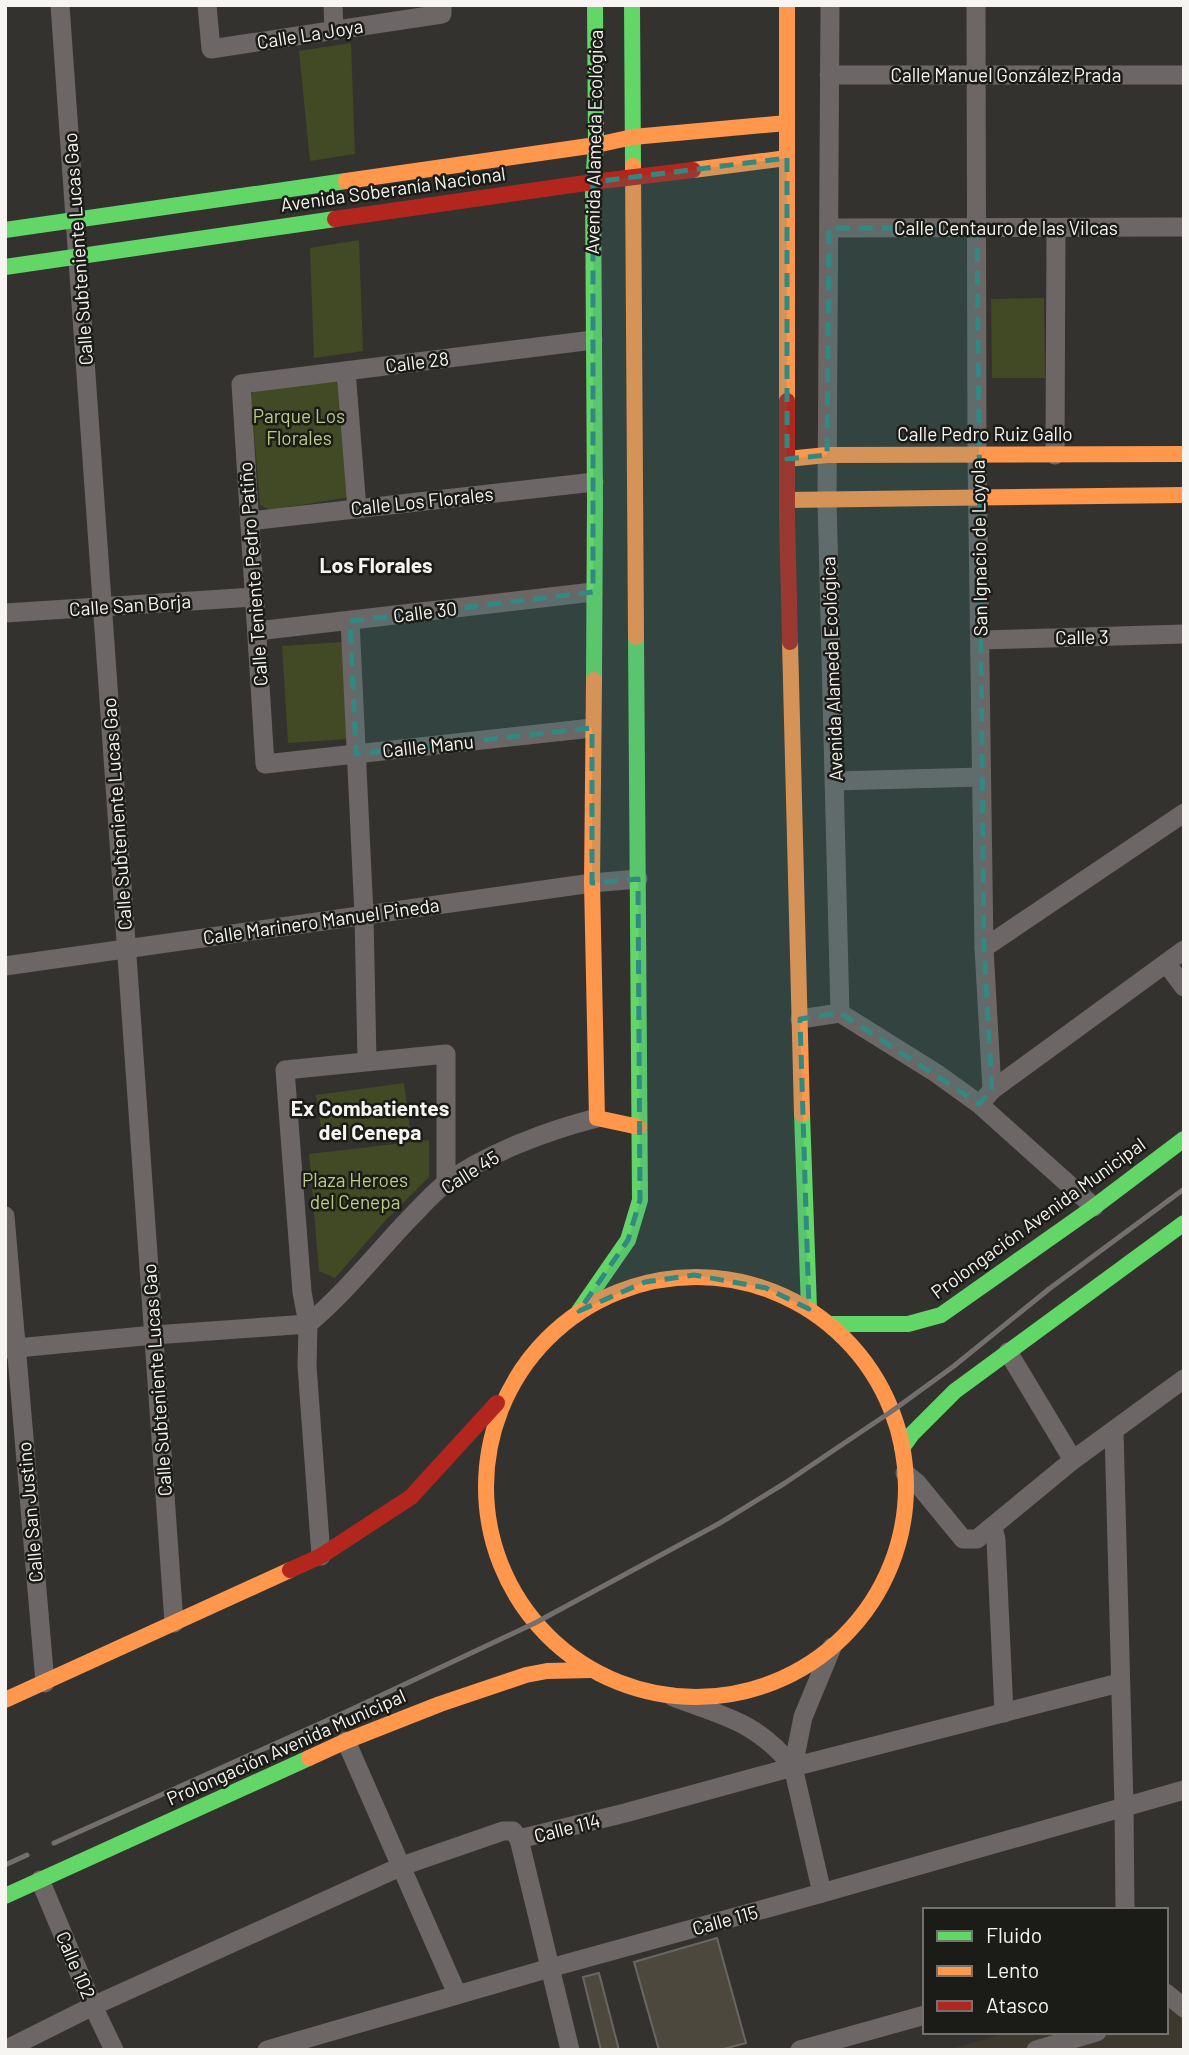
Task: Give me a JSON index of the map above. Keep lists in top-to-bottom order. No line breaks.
{"streets":{"main road":["Avenida Alameda Ecológica","Avenida Soberanía Nacional","Calle Pedro Ruiz Gallo","Prolongación Avenida Municipal"],"street":["Calle La Joya","Calle Manuel González Prada","Calle Centauro de las Vilcas","Calle Subteniente Lucas Gao","Calle 28","Calle Los Florales","San Ignacio de Loyola","Calle Teniente Pedro Patiño","Calle San Borja","Calle 30","Calle 3","Callle Manu","Calle Marinero Manuel Pineda","Calle 45","Calle San Justino","Calle 114","Calle 115","Calle 102"]},"crossings":[["Calle Manuel González Prada","Avenida Alameda Ecológica"],["Calle Manuel González Prada","San Ignacio de Loyola"],["Avenida Alameda Ecológica","Avenida Soberanía Nacional"],["Avenida Alameda Ecológica","Calle Centauro de las Vilcas"],["Avenida Alameda Ecológica","Calle 28"],["Avenida Alameda Ecológica","Calle Pedro Ruiz Gallo"],["Avenida Alameda Ecológica","Calle Los Florales"],["Avenida Alameda Ecológica","Calle 30"],["Avenida Alameda Ecológica","Callle Manu"],["Avenida Alameda Ecológica","Calle Marinero Manuel Pineda"],["Avenida Alameda Ecológica","Calle 45"],["Avenida Alameda Ecológica","Prolongación Avenida Municipal"],["Avenida Soberanía Nacional","Calle Subteniente Lucas Gao"],["Calle Centauro de las Vilcas","San Ignacio de Loyola"],["Calle Subteniente Lucas Gao","Calle San Borja"],["Calle Subteniente Lucas Gao","Calle Marinero Manuel Pineda"],["Calle Subteniente Lucas Gao","Prolongación Avenida Municipal"],["Calle 28","Calle Teniente Pedro Patiño"],["Calle Pedro Ruiz Gallo","San Ignacio de Loyola"],["Calle Los Florales","Calle Teniente Pedro Patiño"],["San Ignacio de Loyola","Calle 3"],["Calle Teniente Pedro Patiño","Calle San Borja"],["Calle Teniente Pedro Patiño","Calle 30"],["Calle Teniente Pedro Patiño","Callle Manu"],["Prolongación Avenida Municipal","Calle San Justino"],["Prolongación Avenida Municipal","Calle 102"],["Calle 114","Calle 102"]],"districts":["Los Florales","Ex Combatientes del Cenepa"],"parks":["Parque Los Florales","Plaza Heroes del Cenepa"],"legend":["Fluido","Lento","Atasco"]}
